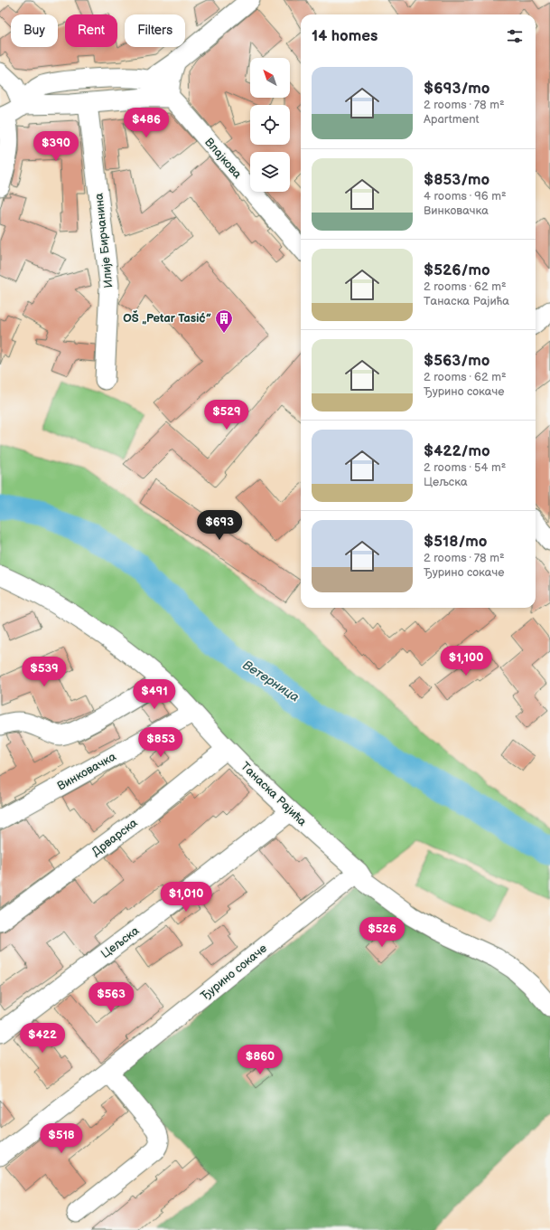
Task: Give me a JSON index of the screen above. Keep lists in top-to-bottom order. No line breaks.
{"streets":{"street":["Влајкова","Илије Бирчанина","Винковачка","Танаска Рајића","Дрварска","Цељска","Ђурино сокаче"]},"crossings":[["Винковачка","Танаска Рајића"],["Танаска Рајића","Дрварска"],["Танаска Рајића","Цељска"],["Танаска Рајића","Ђурино сокаче"]],"water":["Ветерница"],"places":{"building":["OŠ „Petar Tasić”"]},"north":"top left","page":{"chip":["Buy","Rent","Filters"],"heading":"14 homes","list":[{"name":"$693/mo","note":"2 rooms · 78 m² · Apartment"},{"name":"$853/mo","note":"4 rooms · 96 m² · Винковачка"},{"name":"$526/mo","note":"2 rooms · 62 m² · Танаска Рајића"},{"name":"$563/mo","note":"2 rooms · 62 m² · Ђурино сокаче"},{"name":"$422/mo","note":"2 rooms · 54 m² · Цељска"},{"name":"$518/mo","note":"2 rooms · 78 m² · Ђурино сокаче"}],"price":["$486","$390","$529","$693","$1,100","$539","$491","$853","$1,010","$526","$563","$422","$860","$518"]}}
